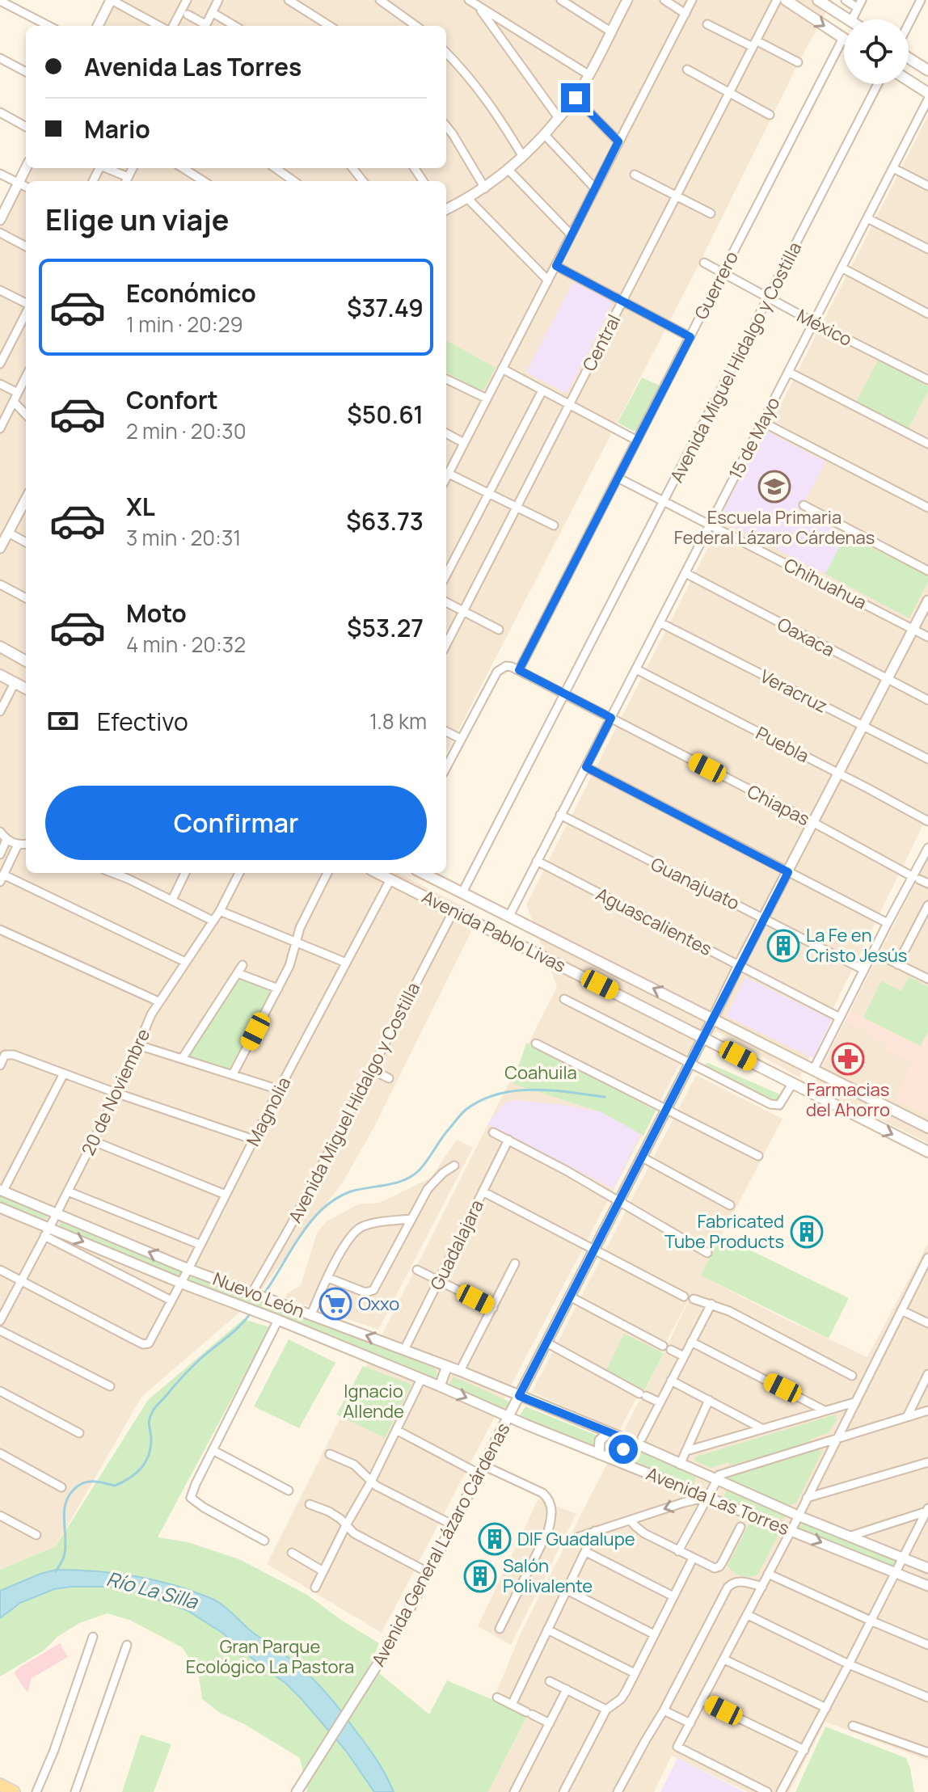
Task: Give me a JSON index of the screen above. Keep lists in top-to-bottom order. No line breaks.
{"streets":{"main road":["Avenida Pablo Livas"],"street":["Guerrero","México","Central","Avenida Miguel Hidalgo y Costilla","15 de Mayo","Chihuahua","Oaxaca","Veracruz","Puebla","Chiapas","Guanajuato","Aguascalientes","20 de Noviembre","Magnolia","Guadalajara","Nuevo León","Avenida Las Torres","Avenida General Lázaro Cárdenas"]},"crossings":[["Guerrero","México"],["Guerrero","Chihuahua"],["Guerrero","Chiapas"],["México","Avenida Miguel Hidalgo y Costilla"],["México","15 de Mayo"],["Avenida Miguel Hidalgo y Costilla","Chihuahua"],["Avenida Miguel Hidalgo y Costilla","Chiapas"],["Avenida Miguel Hidalgo y Costilla","Avenida Pablo Livas"],["Avenida Miguel Hidalgo y Costilla","Nuevo León"],["15 de Mayo","Chihuahua"],["15 de Mayo","Oaxaca"],["15 de Mayo","Veracruz"],["15 de Mayo","Puebla"],["15 de Mayo","Chiapas"],["15 de Mayo","Guanajuato"],["15 de Mayo","Aguascalientes"],["15 de Mayo","Avenida Pablo Livas"],["Chihuahua","Avenida General Lázaro Cárdenas"],["Oaxaca","Avenida General Lázaro Cárdenas"],["Veracruz","Avenida General Lázaro Cárdenas"],["Puebla","Avenida General Lázaro Cárdenas"],["Chiapas","Avenida General Lázaro Cárdenas"],["Guanajuato","Avenida General Lázaro Cárdenas"],["Aguascalientes","Avenida General Lázaro Cárdenas"],["Avenida Pablo Livas","Magnolia"],["Avenida Pablo Livas","Avenida General Lázaro Cárdenas"],["20 de Noviembre","Magnolia"],["20 de Noviembre","Nuevo León"],["Magnolia","Nuevo León"],["Guadalajara","Nuevo León"],["Nuevo León","Avenida Las Torres"],["Nuevo León","Avenida General Lázaro Cárdenas"],["Avenida Las Torres","Avenida General Lázaro Cárdenas"]],"water":["Río La Silla"],"parks":["Coahuila","Ignacio Allende","Gran Parque Ecológico La Pastora"],"places":{"school or university":["Escuela Primaria Federal Lázaro Cárdenas"],"building":["La Fe en Cristo Jesús","Fabricated Tube Products","DIF Guadalupe","Salón Polivalente"],"pharmacy":["Farmacias del Ahorro"],"supermarket":["Oxxo"]},"page":{"banner":["Avenida Las Torres","Mario"],"heading":"Elige un viaje","list":[{"name":"Económico","note":"1 min · 20:29","value":"$37.49"},{"name":"Confort","note":"2 min · 20:30","value":"$50.61"},{"name":"XL","note":"3 min · 20:31","value":"$63.73"},{"name":"Moto","note":"4 min · 20:32","value":"$53.27"}],"pay":["Efectivo","1.8 km"],"buttons":"Confirmar"}}
